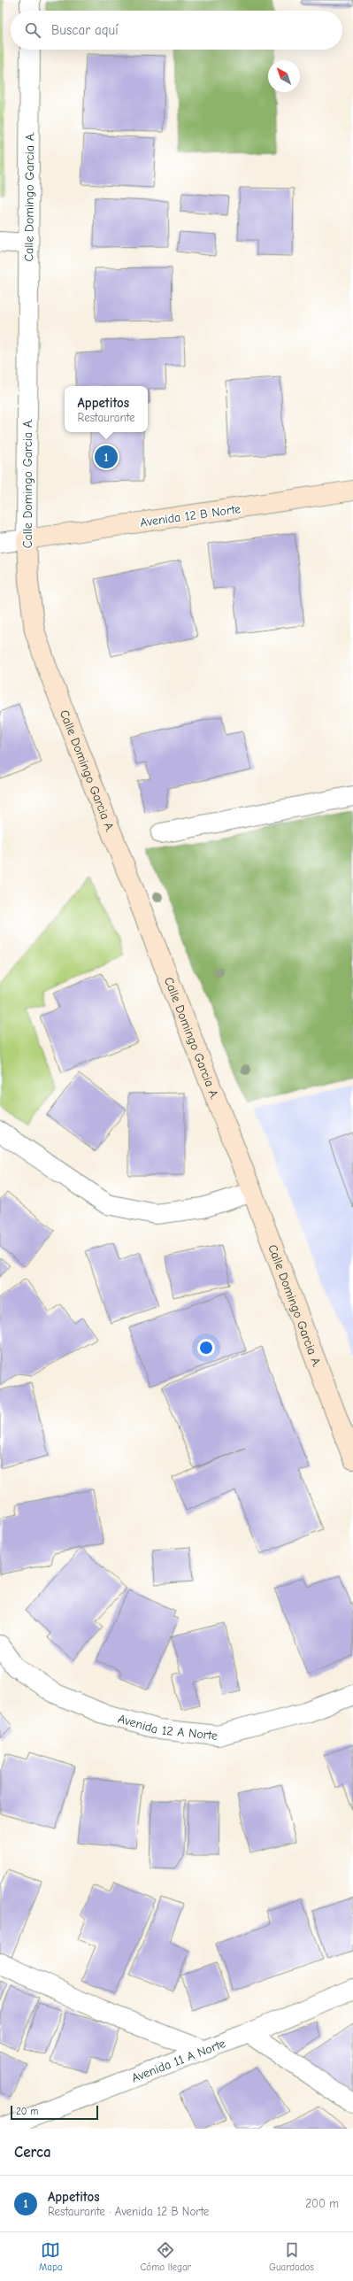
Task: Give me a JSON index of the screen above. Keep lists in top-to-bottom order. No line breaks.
{"streets":{"main road":["Calle Domingo Garcia A.","Avenida 12 B Norte"],"street":["Avenida 12 A Norte","Avenida 11 A Norte"]},"crossings":[["Calle Domingo Garcia A.","Avenida 12 B Norte"]],"scale_bar":"20 m","north":"top left","page":{"search":"Buscar aquí","popup":["Appetitos","Restaurante"],"pins":"1","scale":"20 m","heading":"Cerca","list":[{"mark":"1","name":"Appetitos","note":"Restaurante · Avenida 12 B Norte","value":"200 m"}],"nav":["Mapa","Cómo llegar","Guardados"]}}
